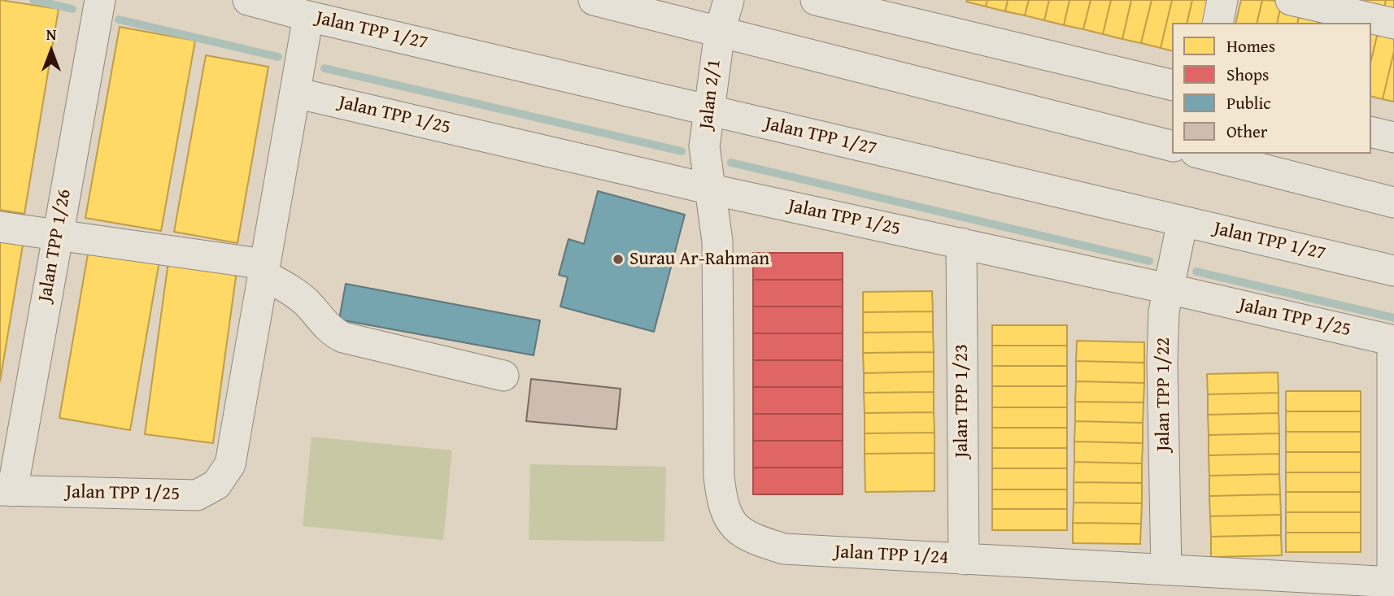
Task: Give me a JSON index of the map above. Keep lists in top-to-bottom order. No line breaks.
{"streets":{"street":["Jalan TPP 1/27","Jalan 2/1","Jalan TPP 1/25","Jalan TPP 1/26","Jalan TPP 1/22","Jalan TPP 1/23","Jalan TPP 1/24"]},"crossings":[["Jalan TPP 1/27","Jalan 2/1"],["Jalan TPP 1/27","Jalan TPP 1/25"],["Jalan TPP 1/27","Jalan TPP 1/22"],["Jalan 2/1","Jalan TPP 1/25"],["Jalan 2/1","Jalan TPP 1/24"],["Jalan TPP 1/25","Jalan TPP 1/26"],["Jalan TPP 1/25","Jalan TPP 1/22"],["Jalan TPP 1/25","Jalan TPP 1/23"],["Jalan TPP 1/25","Jalan TPP 1/24"],["Jalan TPP 1/22","Jalan TPP 1/24"],["Jalan TPP 1/23","Jalan TPP 1/24"]],"places":["Surau Ar-Rahman"],"legend":["Homes","Shops","Public","Other"],"north":"top"}
